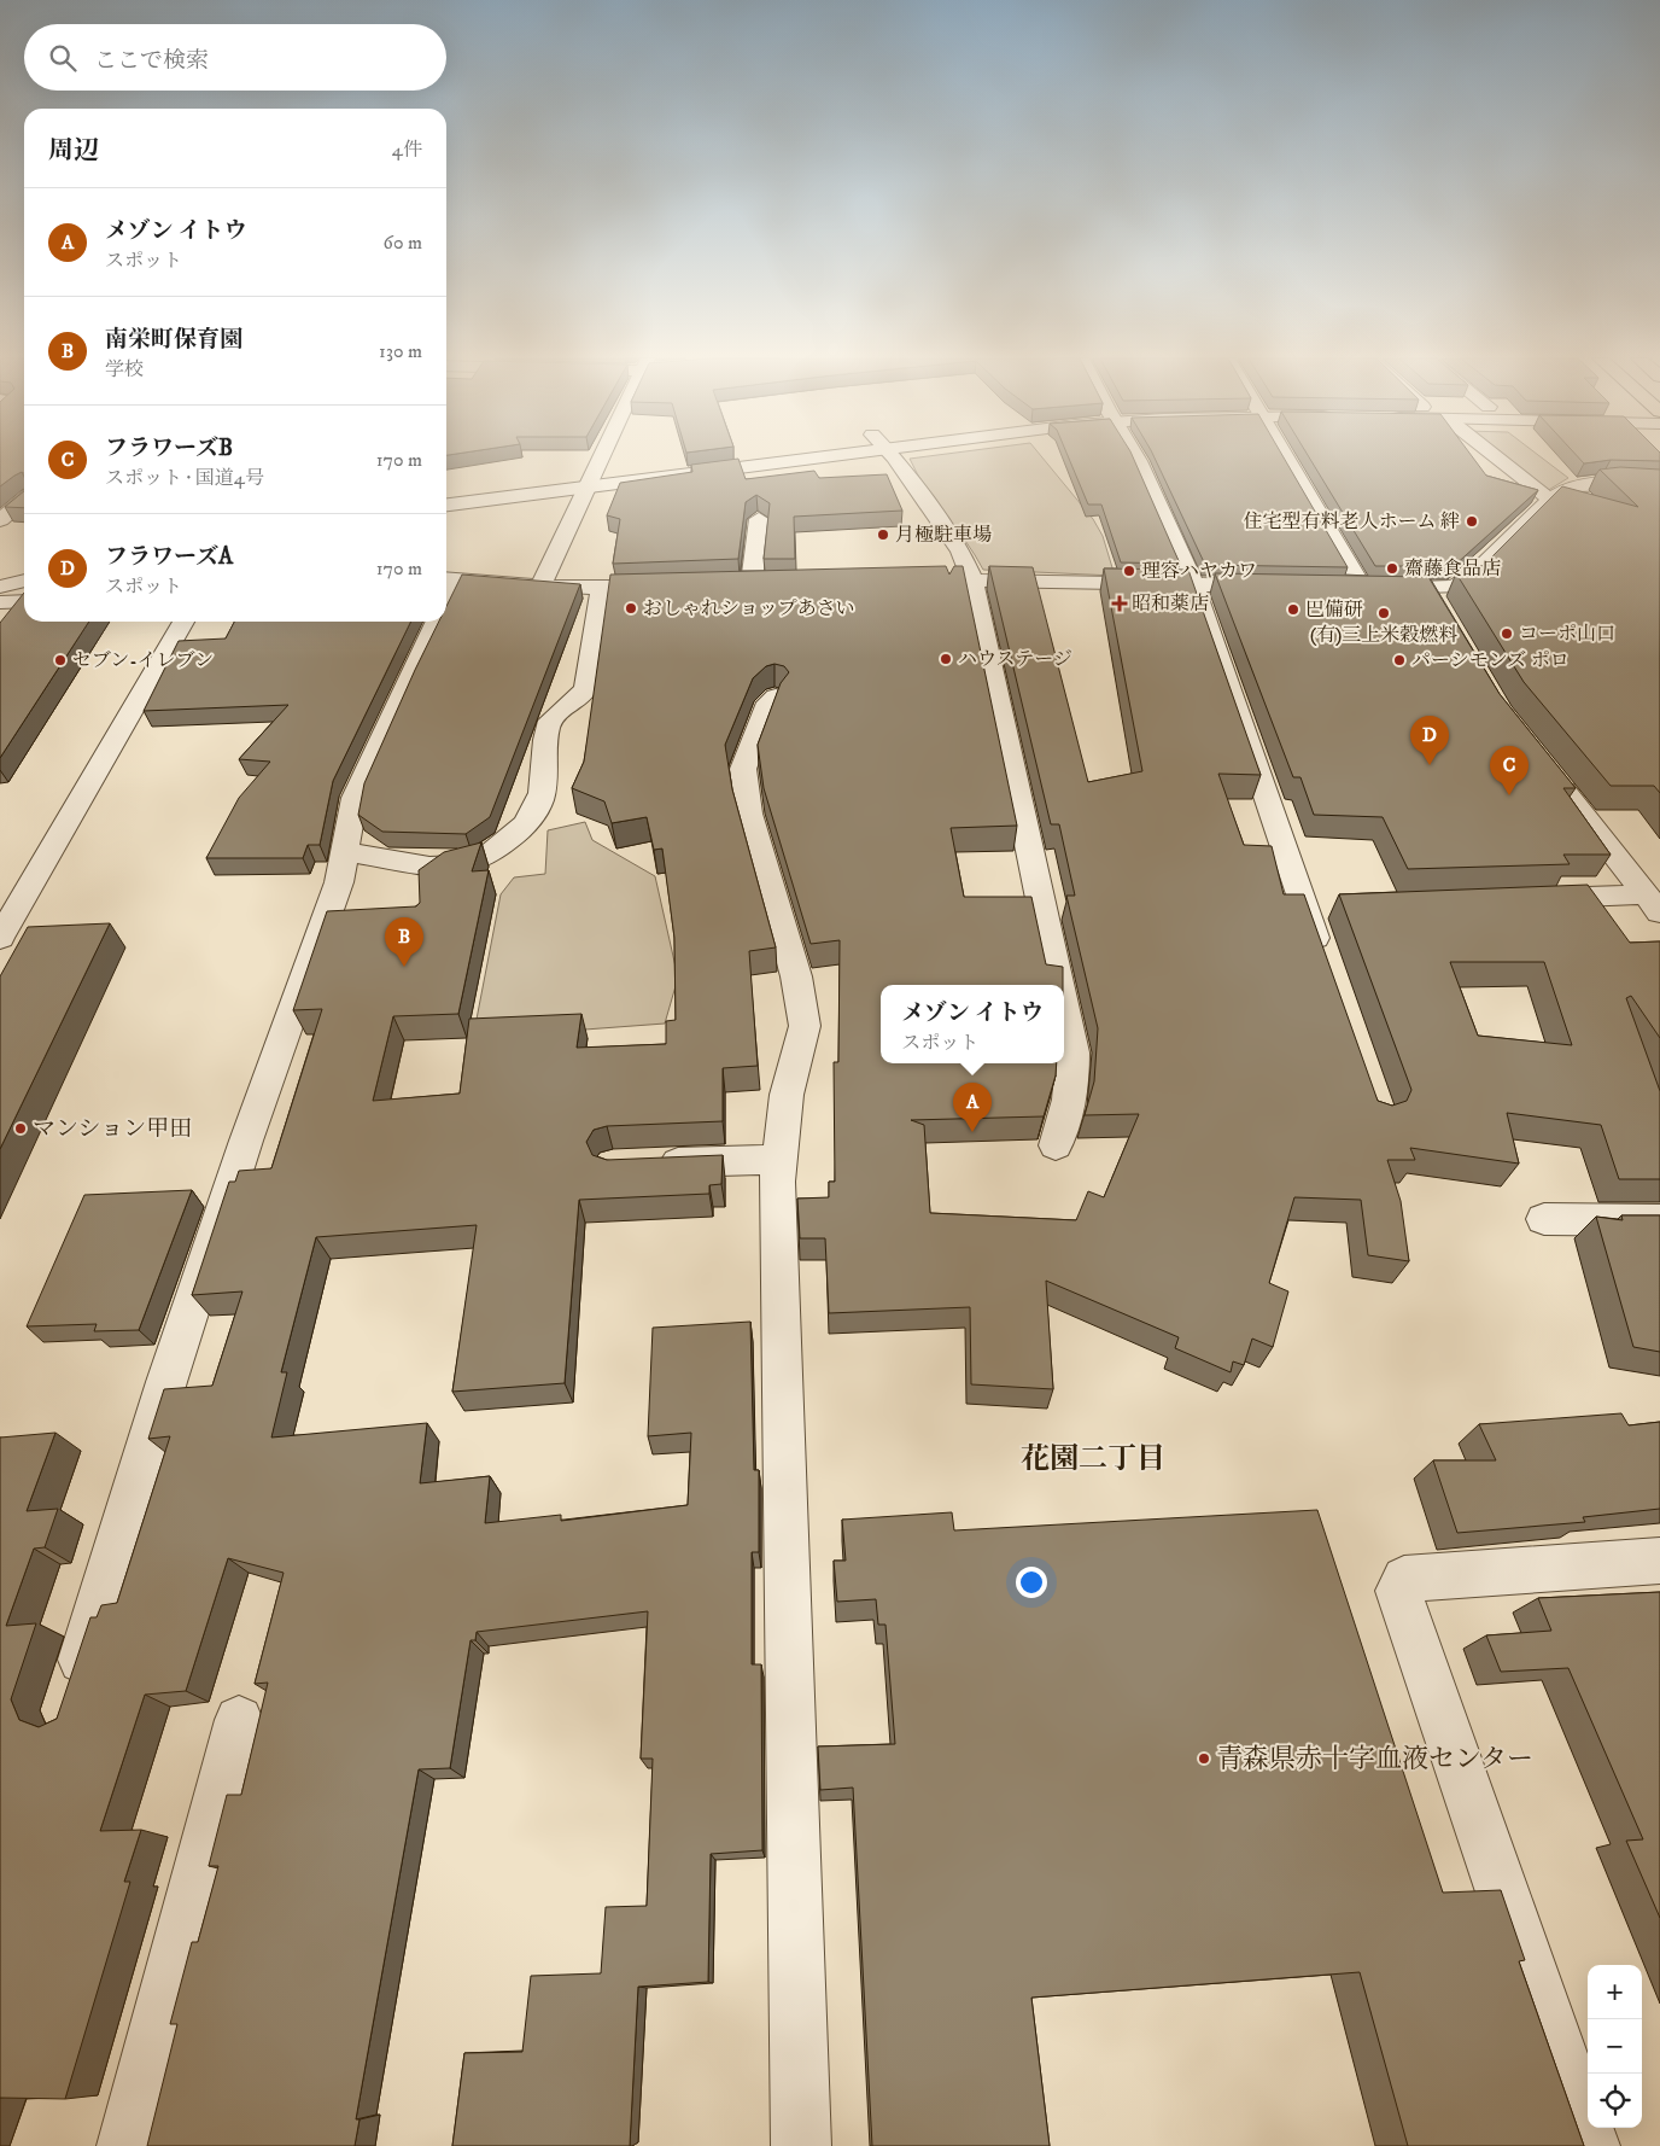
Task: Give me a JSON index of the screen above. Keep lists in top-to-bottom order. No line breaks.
{"districts":["花園二丁目"],"places":{"other":["住宅型有料老人ホーム 絆","月極駐車場","齋藤食品店","理容ハヤカワ","おしゃれショップあさい","巴備研","(有)三上米穀燃料","コーポ山口","ハウステージ","セブン-イレブン","パーシモンズ ポロ","マンション甲田","青森県赤十字血液センター"],"health":["昭和薬店"]},"page":{"search":"ここで検索","heading":["周辺","4件"],"list":[{"mark":"A","name":"メゾン イトウ","note":"スポット","value":"60 m"},{"mark":"B","name":"南栄町保育園","note":"学校","value":"130 m"},{"mark":"C","name":"フラワーズB","note":"スポット · 国道4号","value":"170 m"},{"mark":"D","name":"フラワーズA","note":"スポット","value":"170 m"}],"pins":["D","C","B","A"],"popup":["メゾン イトウ","スポット"],"map_buttons":["+","−"]}}
